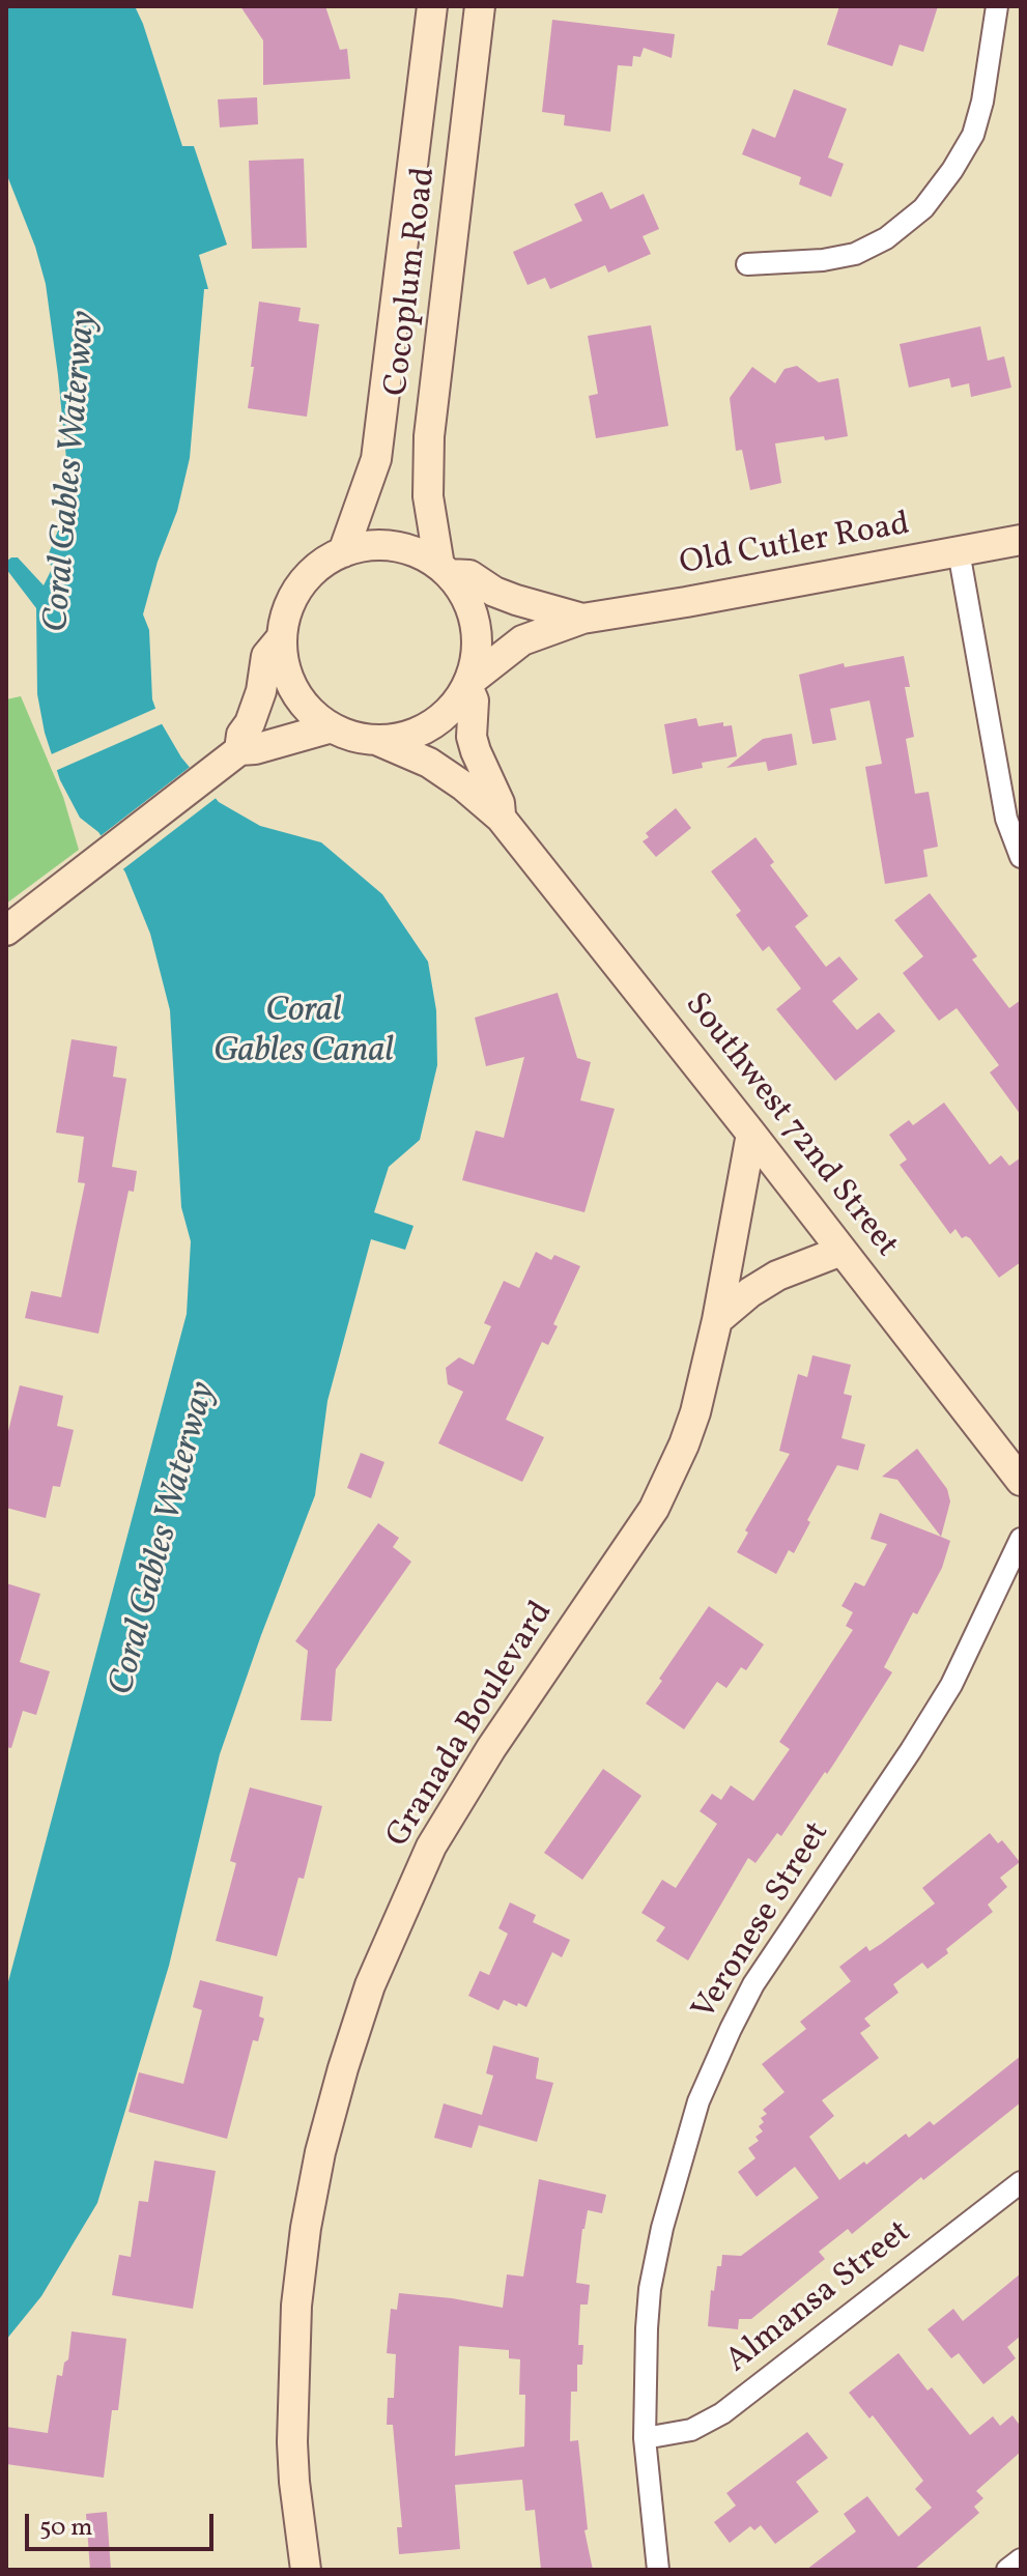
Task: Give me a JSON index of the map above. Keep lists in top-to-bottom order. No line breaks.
{"streets":{"main road":["Cocoplum Road","Old Cutler Road","Southwest 72nd Street","Granada Boulevard"],"street":["Veronese Street","Almansa Street"]},"crossings":[["Cocoplum Road","Old Cutler Road"],["Cocoplum Road","Southwest 72nd Street"],["Old Cutler Road","Southwest 72nd Street"],["Southwest 72nd Street","Granada Boulevard"],["Veronese Street","Almansa Street"]],"water":["Coral Gables Waterway","Coral Gables Canal"],"scale_bar":"50 m"}
